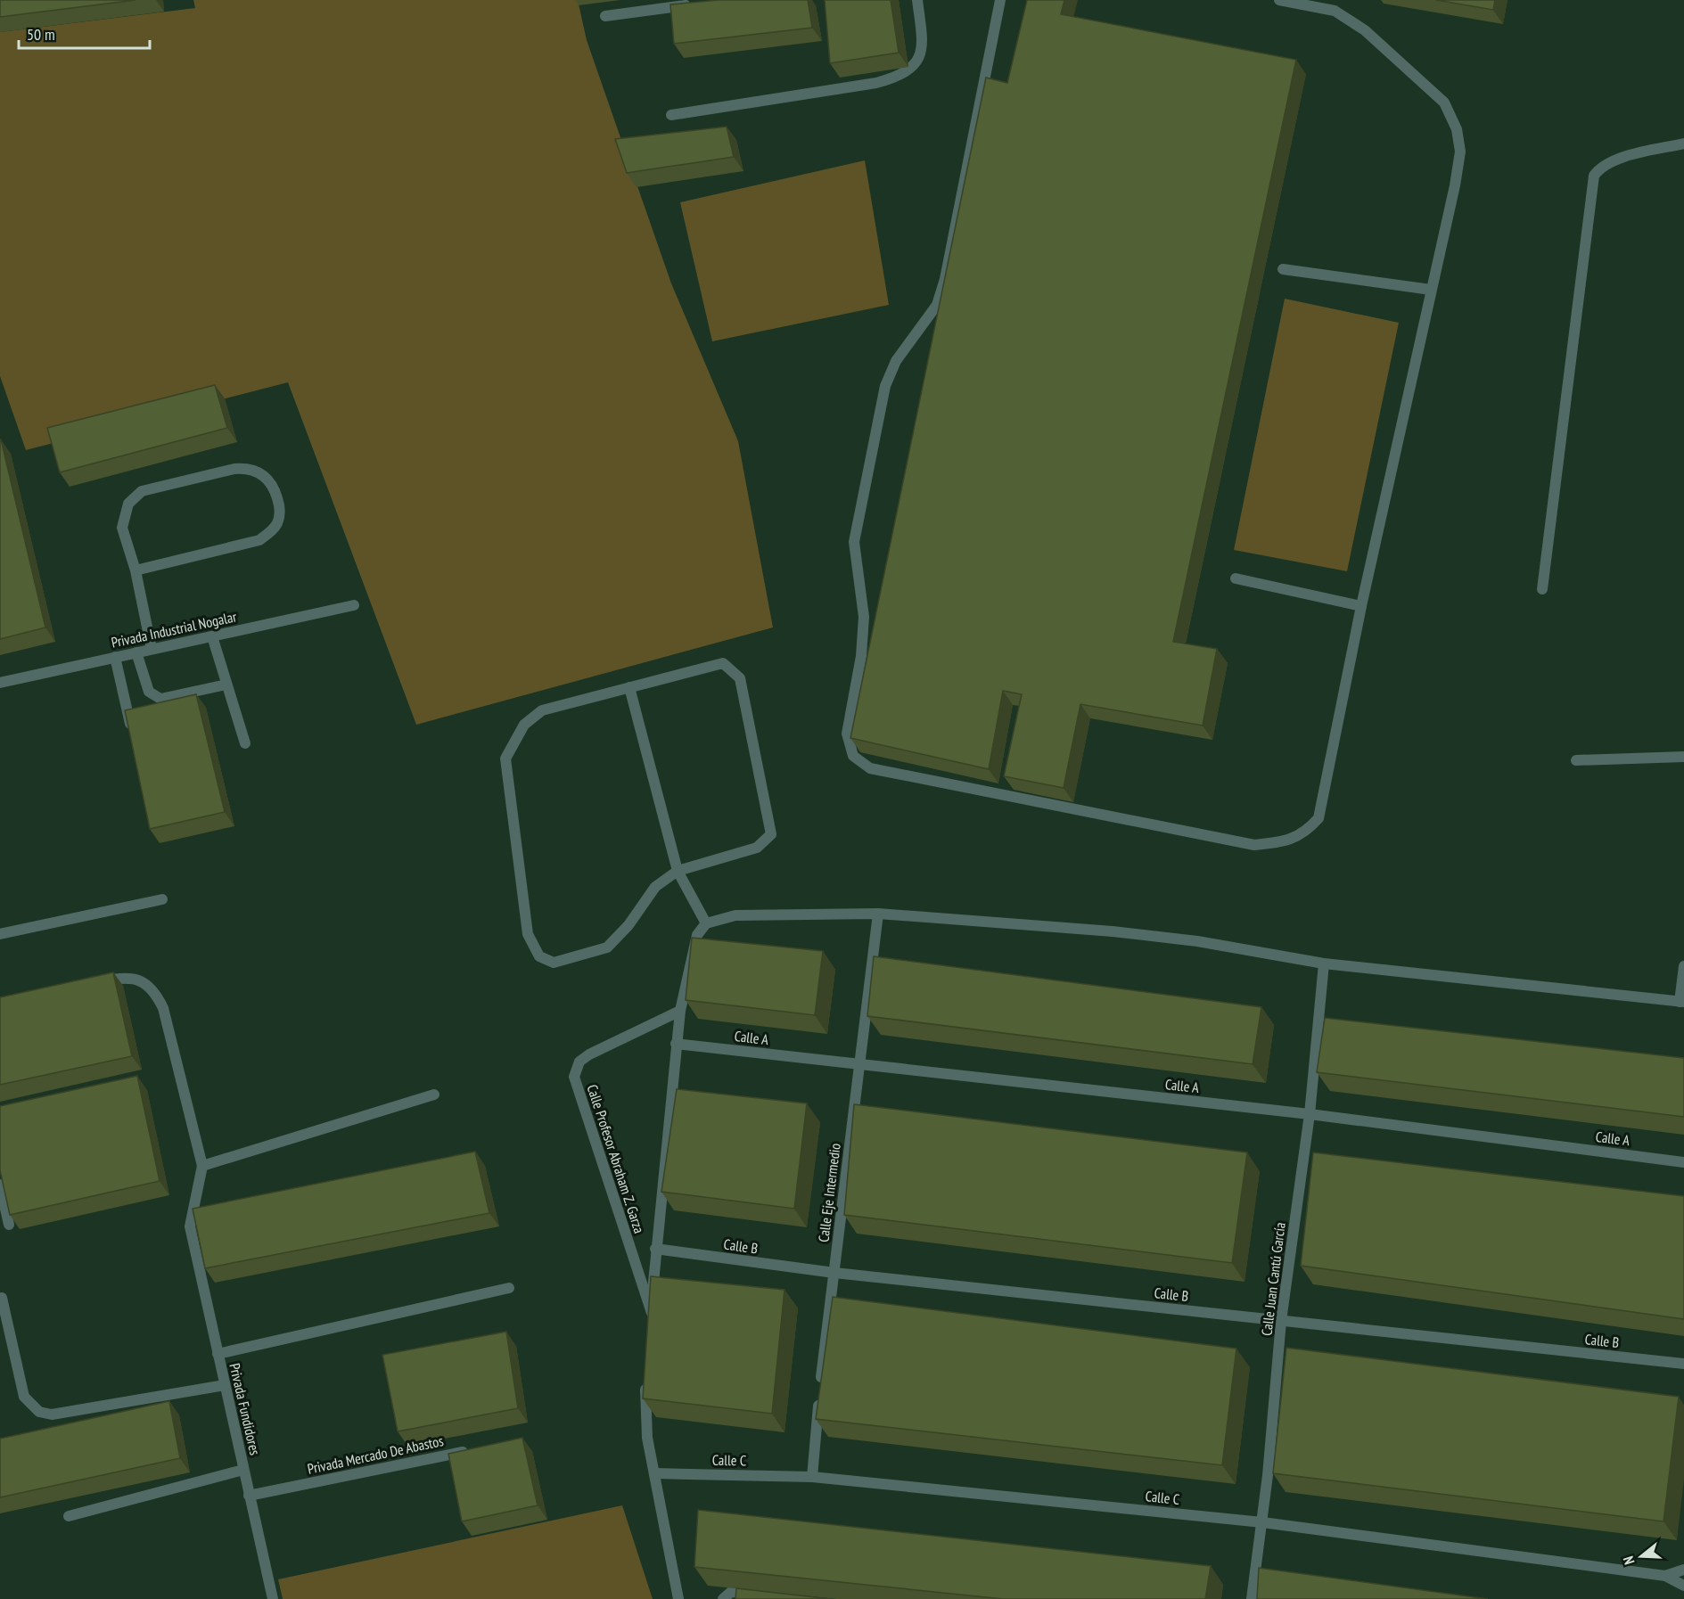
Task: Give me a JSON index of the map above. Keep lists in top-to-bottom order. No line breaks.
{"streets":{"lane":["Privada Industrial Nogalar","Calle A","Calle Profesor Abraham Z. Garza","Calle Eje Intermedio","Calle B","Calle Juan Cantú García","Privada Fundidores","Privada Mercado De Abastos","Calle C"]},"crossings":[["Calle A","Calle Profesor Abraham Z. Garza"],["Calle A","Calle Eje Intermedio"],["Calle A","Calle Juan Cantú García"],["Calle Profesor Abraham Z. Garza","Calle B"],["Calle Eje Intermedio","Calle B"],["Calle Eje Intermedio","Calle C"],["Calle B","Calle Juan Cantú García"],["Calle Juan Cantú García","Calle C"],["Privada Fundidores","Privada Mercado De Abastos"]],"scale_bar":"50 m","north":"left"}
